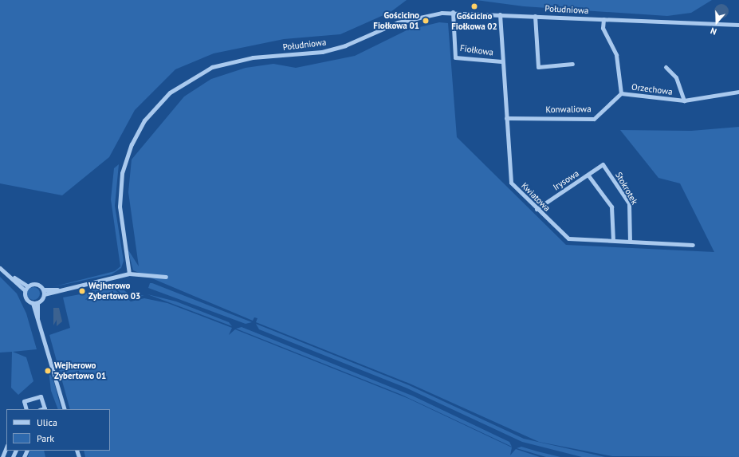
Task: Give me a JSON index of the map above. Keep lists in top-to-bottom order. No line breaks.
{"streets":{"street":["Południowa","Fiołkowa","Orzechowa","Konwaliowa","Irysowa","Stokrotek","Kwiatowa"]},"crossings":[["Południowa","Fiołkowa"],["Południowa","Orzechowa"],["Południowa","Kwiatowa"],["Fiołkowa","Kwiatowa"],["Orzechowa","Konwaliowa"],["Konwaliowa","Kwiatowa"],["Irysowa","Stokrotek"],["Irysowa","Kwiatowa"],["Stokrotek","Kwiatowa"]],"places":["Gościcino Fiołkowa 02","Gościcino Fiołkowa 01","Wejherowo Zybertowo 03","Wejherowo Zybertowo 01"],"legend":["Ulica","Park"],"north":"bottom"}
